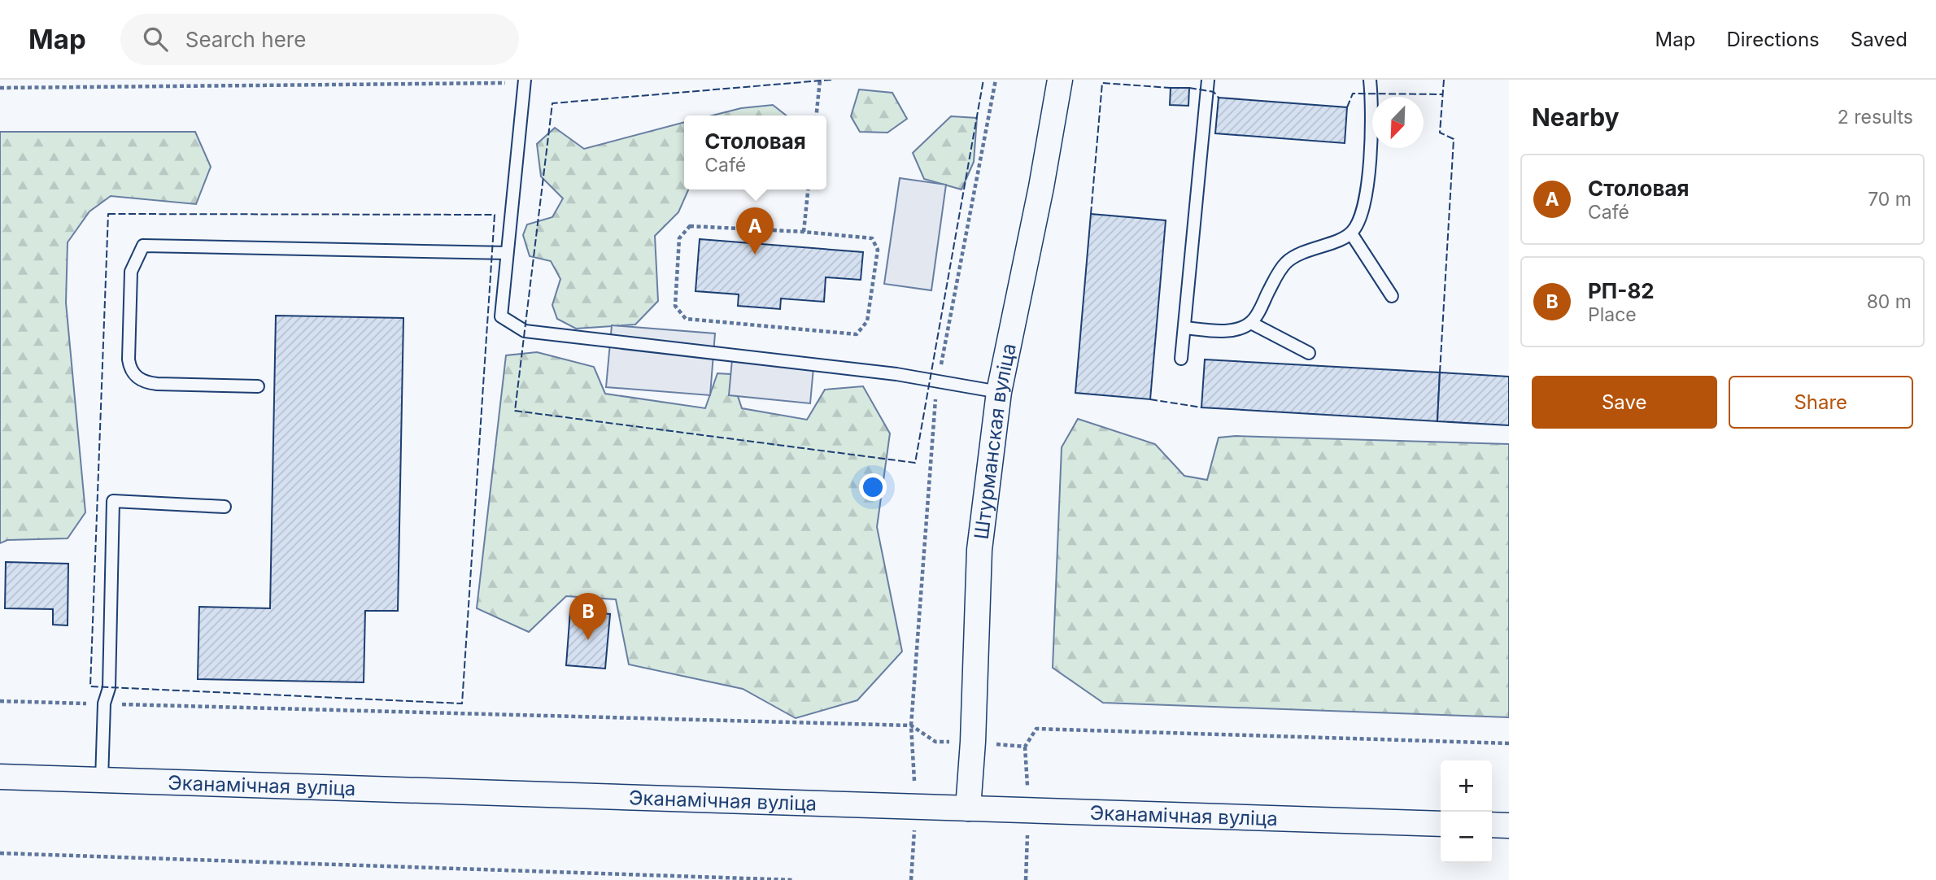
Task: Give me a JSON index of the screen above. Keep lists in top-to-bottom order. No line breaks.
{"streets":{"street":["Штурманская вуліца","Эканамічная вуліца"]},"crossings":[["Штурманская вуліца","Эканамічная вуліца"]],"north":"bottom left","page":{"header":"Map","search":"Search here","nav":["Map","Directions","Saved"],"heading":["Nearby","2 results"],"popup":["Столовая","Café"],"list":[{"mark":"A","name":"Столовая","note":"Café","value":"70 m"},{"mark":"B","name":"РП-82","note":"Place","value":"80 m"}],"pins":["A","B"],"buttons":["Save","Share"],"map_buttons":["+","−"]}}
